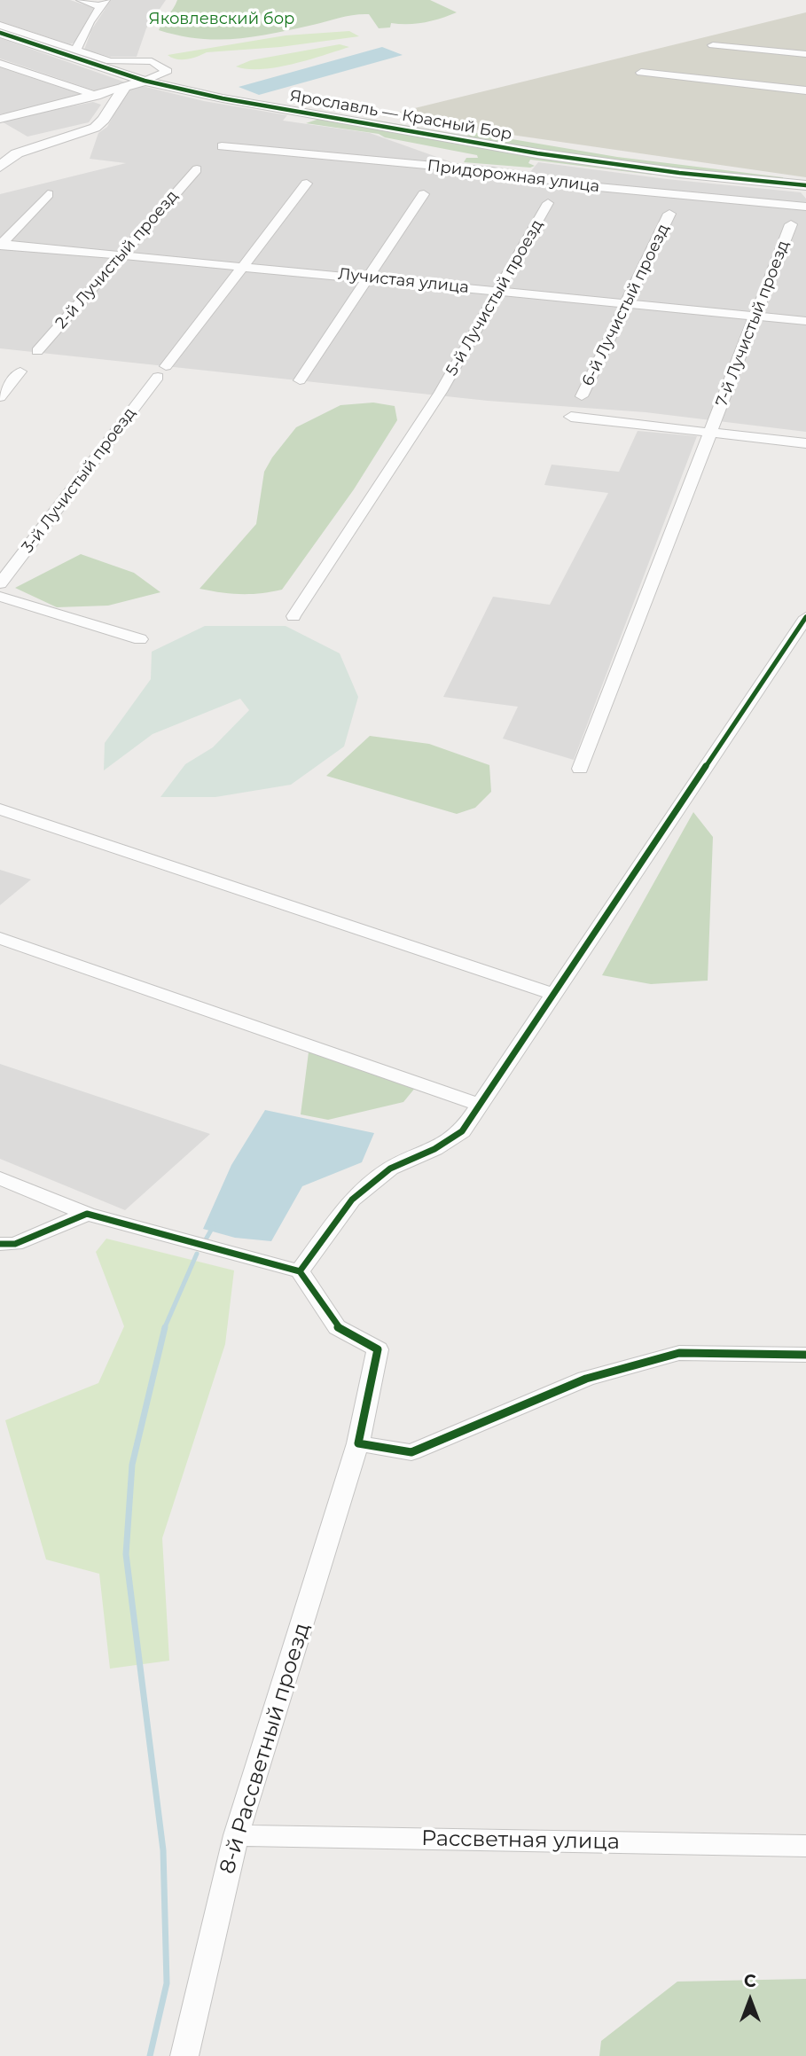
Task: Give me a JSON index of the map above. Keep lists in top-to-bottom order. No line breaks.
{"streets":{"street":["Ярославль — Красный Бор","Придорожная улица","2-й Лучистый проезд","Лучистая улица","5-й Лучистый проезд","6-й Лучистый проезд","7-й Лучистый проезд","3-й Лучистый проезд","8-й Рассветный проезд","Рассветная улица"]},"crossings":[["2-й Лучистый проезд","Лучистая улица"],["Лучистая улица","5-й Лучистый проезд"],["Лучистая улица","6-й Лучистый проезд"],["Лучистая улица","7-й Лучистый проезд"],["Лучистая улица","3-й Лучистый проезд"],["8-й Рассветный проезд","Рассветная улица"]],"parks":["Яковлевский бор"],"north":"top"}
